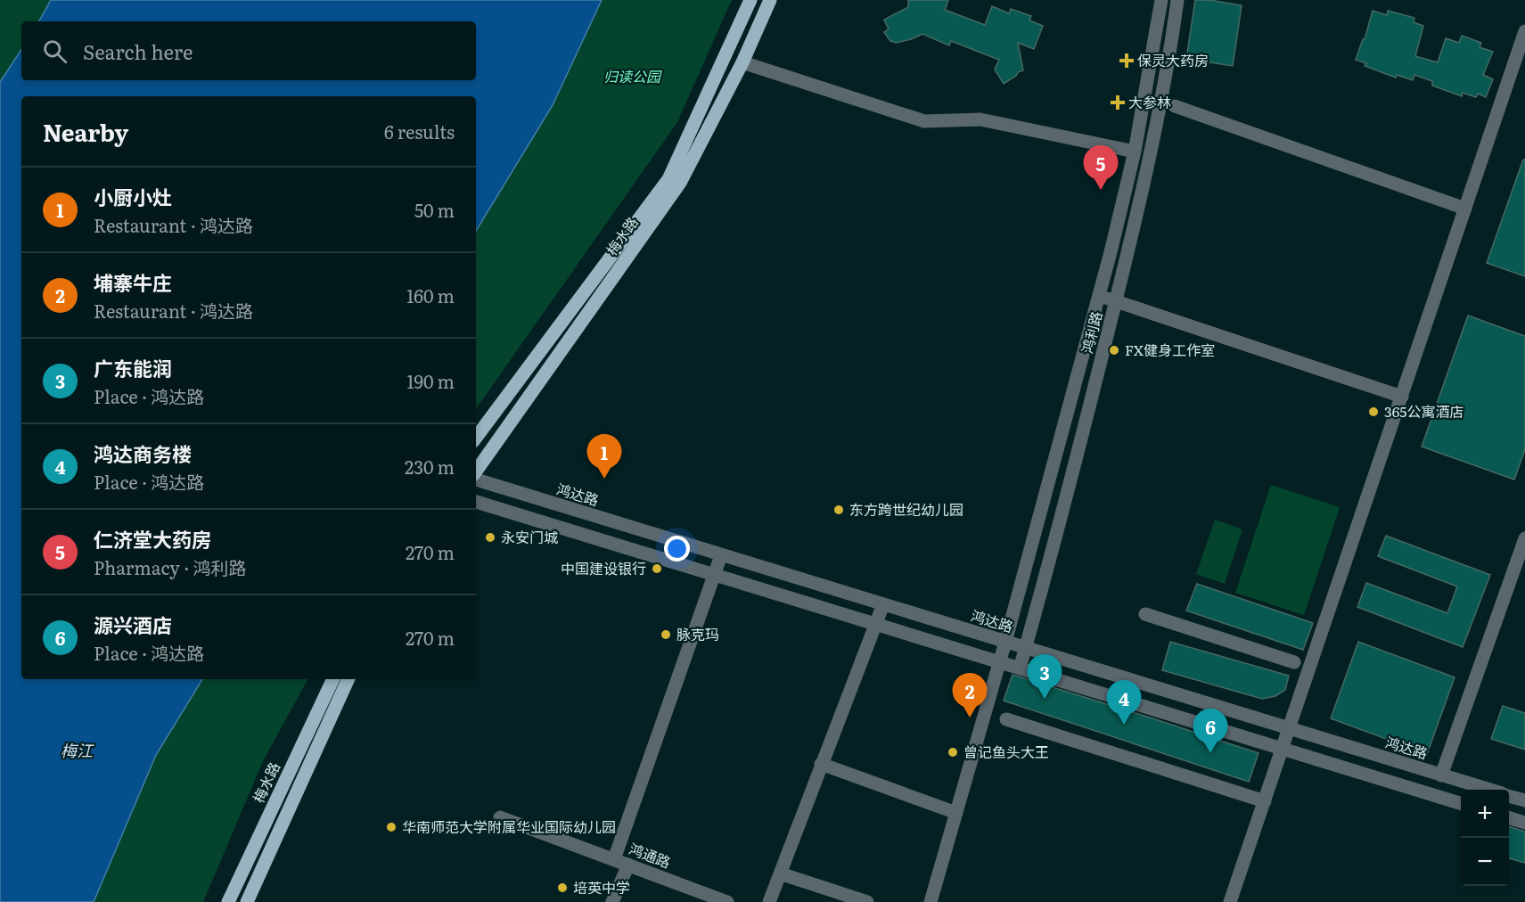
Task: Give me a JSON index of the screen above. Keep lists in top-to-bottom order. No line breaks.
{"streets":{"main road":["梅水路"],"street":["鸿利路","鸿达路","鸿通路"]},"crossings":[["鸿利路","鸿达路"]],"water":["梅江"],"parks":["归读公园"],"places":{"health":["保灵大药房","大参林"],"other":["FX健身工作室","365公寓酒店","东方跨世纪幼儿园","永安门城","中国建设银行","脉克玛","曾记鱼头大王","华南师范大学附属华业国际幼儿园","培英中学"]},"page":{"search":"Search here","heading":["Nearby","6 results"],"pins":["5","1","3","2","4","6"],"list":[{"mark":"1","name":"小厨小灶","note":"Restaurant · 鸿达路","value":"50 m"},{"mark":"2","name":"埔寨牛庄","note":"Restaurant · 鸿达路","value":"160 m"},{"mark":"3","name":"广东能润","note":"Place · 鸿达路","value":"190 m"},{"mark":"4","name":"鸿达商务楼","note":"Place · 鸿达路","value":"230 m"},{"mark":"5","name":"仁济堂大药房","note":"Pharmacy · 鸿利路","value":"270 m"},{"mark":"6","name":"源兴酒店","note":"Place · 鸿达路","value":"270 m"}],"map_buttons":["+","−"]}}
